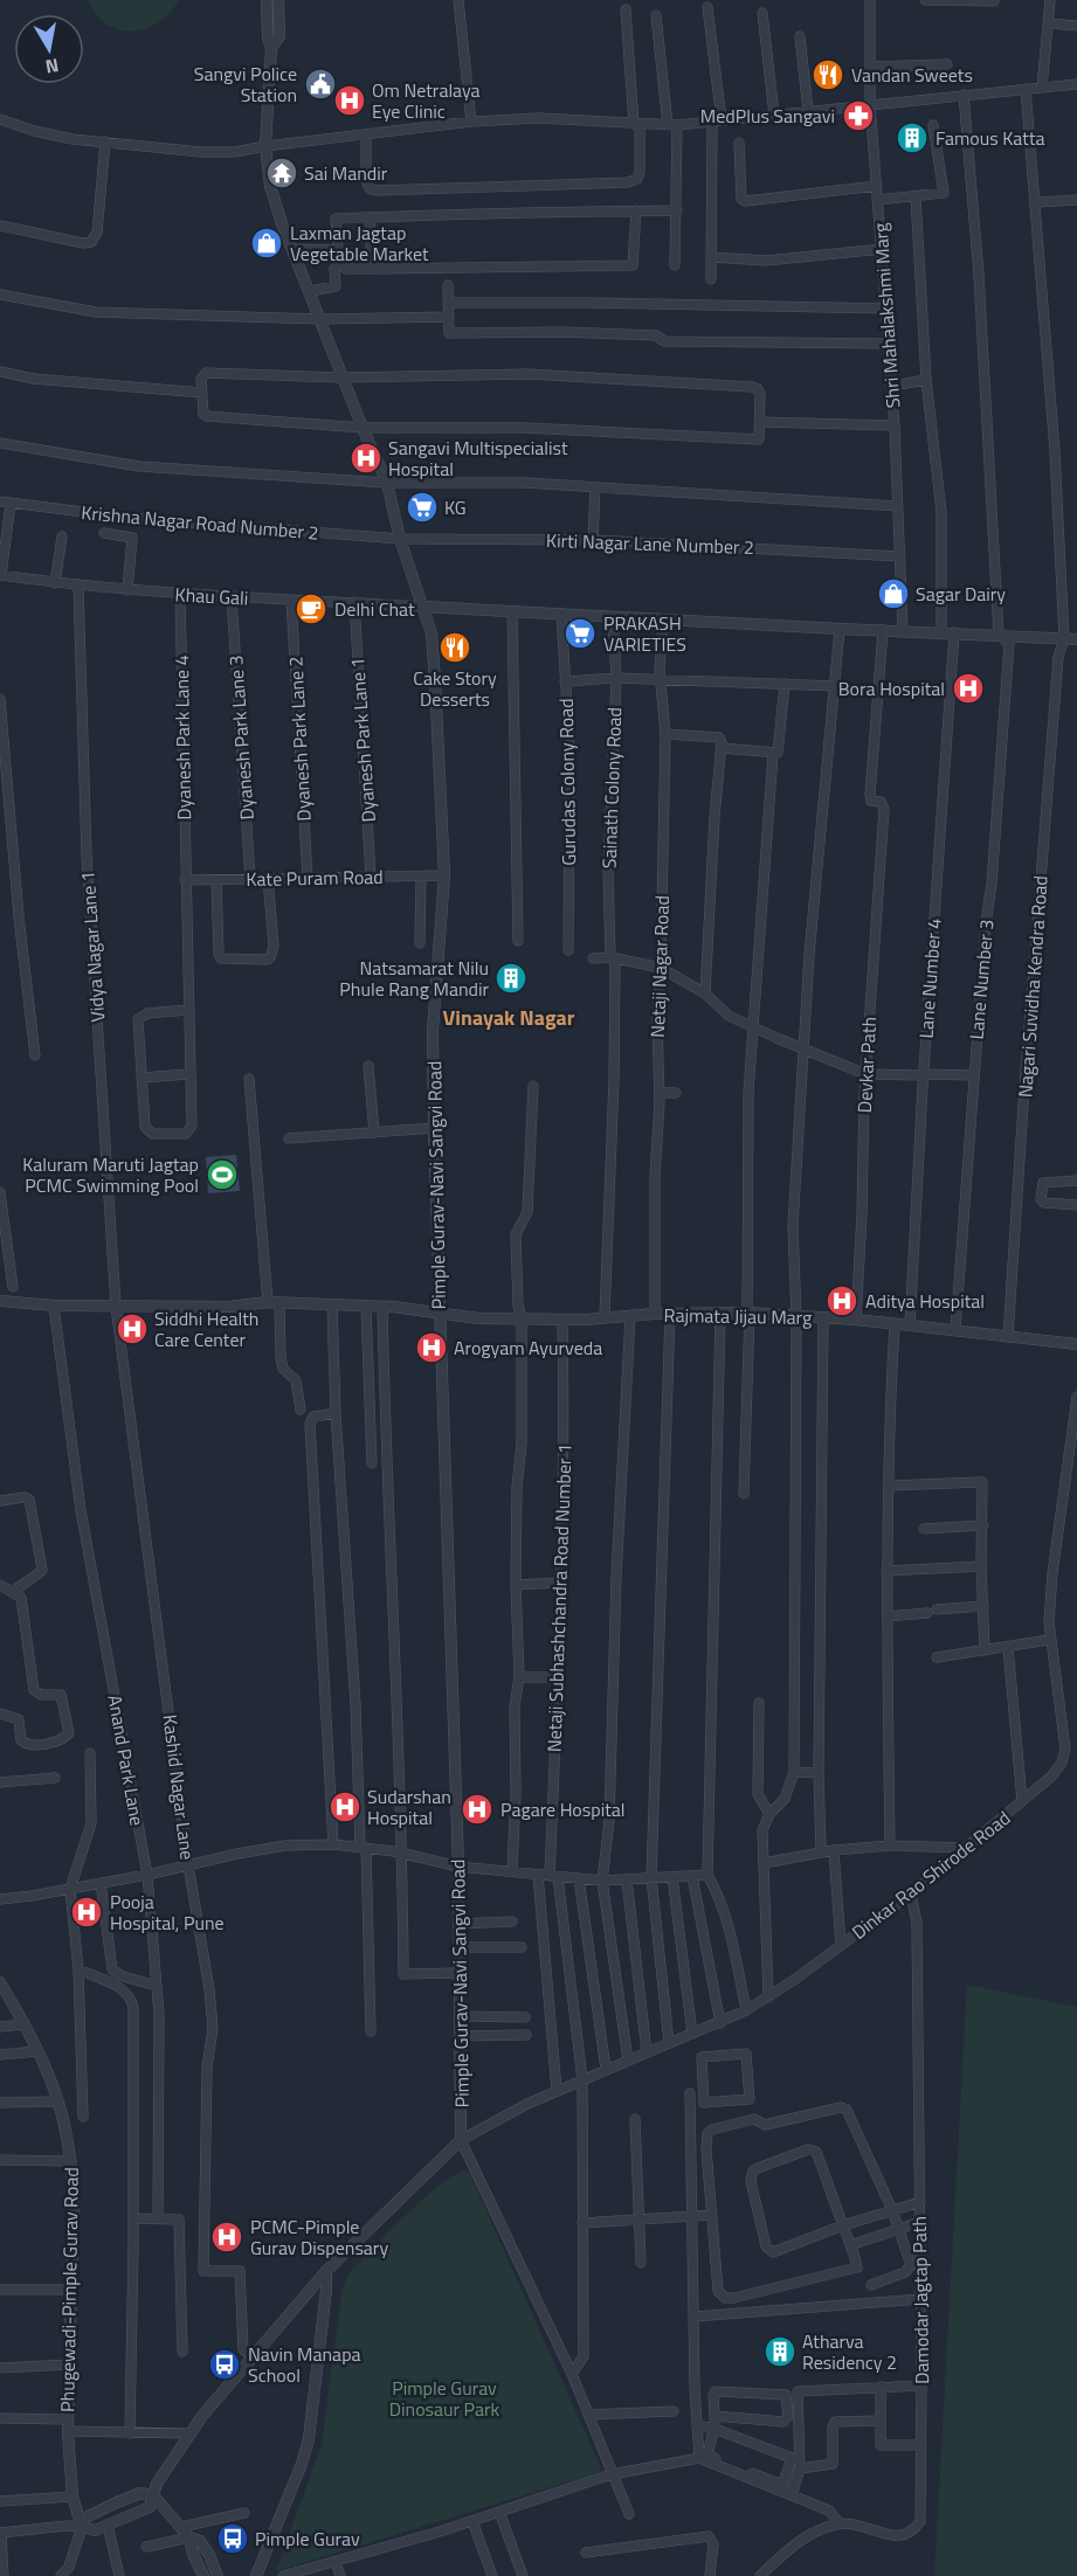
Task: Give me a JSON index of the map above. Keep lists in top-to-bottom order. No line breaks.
{"streets":{"street":["Shri Mahalakshmi Marg","Krishna Nagar Road Number 2","Kirti Nagar Lane Number 2","Khau Gali","Dyanesh Park Lane 4","Dyanesh Park Lane 3","Dyanesh Park Lane 2","Dyanesh Park Lane 1","Gurudas Colony Road","Sainath Colony Road","Kate Puram Road","Vidya Nagar Lane 1","Netaji Nagar Road","Lane Number 4","Lane Number 3","Nagari Suvidha Kendra Road","Devkar Path","Pimple Gurav-Navi Sangvi Road","Rajmata Jijau Marg","Netaji Subhashchandra Road Number 1","Anand Park Lane","Kashid Nagar Lane","Dinkar Rao Shirode Road","Phugewadi-Pimple Gurav Road","Damodar Jagtap Path"]},"crossings":[["Shri Mahalakshmi Marg","Kirti Nagar Lane Number 2"],["Krishna Nagar Road Number 2","Kirti Nagar Lane Number 2"],["Krishna Nagar Road Number 2","Pimple Gurav-Navi Sangvi Road"],["Kirti Nagar Lane Number 2","Pimple Gurav-Navi Sangvi Road"],["Khau Gali","Dyanesh Park Lane 4"],["Khau Gali","Dyanesh Park Lane 3"],["Khau Gali","Dyanesh Park Lane 2"],["Khau Gali","Dyanesh Park Lane 1"],["Khau Gali","Vidya Nagar Lane 1"],["Khau Gali","Pimple Gurav-Navi Sangvi Road"],["Dyanesh Park Lane 4","Kate Puram Road"],["Dyanesh Park Lane 3","Kate Puram Road"],["Dyanesh Park Lane 2","Kate Puram Road"],["Dyanesh Park Lane 1","Kate Puram Road"],["Sainath Colony Road","Rajmata Jijau Marg"],["Kate Puram Road","Pimple Gurav-Navi Sangvi Road"],["Vidya Nagar Lane 1","Kashid Nagar Lane"],["Netaji Nagar Road","Rajmata Jijau Marg"],["Lane Number 4","Rajmata Jijau Marg"],["Lane Number 3","Rajmata Jijau Marg"],["Nagari Suvidha Kendra Road","Rajmata Jijau Marg"],["Devkar Path","Rajmata Jijau Marg"],["Pimple Gurav-Navi Sangvi Road","Rajmata Jijau Marg"],["Pimple Gurav-Navi Sangvi Road","Dinkar Rao Shirode Road"],["Rajmata Jijau Marg","Netaji Subhashchandra Road Number 1"],["Netaji Subhashchandra Road Number 1","Dinkar Rao Shirode Road"],["Dinkar Rao Shirode Road","Damodar Jagtap Path"]],"districts":["Vinayak Nagar"],"parks":["Pimple Gurav Dinosaur Park"],"places":{"restaurant":["Vandan Sweets","Cake Story Desserts"],"public building":["Sangvi Police Station"],"hospital":["Om Netralaya Eye Clinic","Sangavi Multispecialist Hospital","Bora Hospital","Aditya Hospital","Siddhi Health Care Center","Arogyam Ayurveda","Sudarshan Hospital","Pagare Hospital","Pooja Hospital, Pune","PCMC-Pimple Gurav Dispensary"],"pharmacy":["MedPlus Sangavi"],"building":["Famous Katta","Natsamarat Nilu Phule Rang Mandir","Atharva Residency 2"],"temple":["Sai Mandir"],"shop":["Laxman Jagtap Vegetable Market","Sagar Dairy"],"supermarket":["KG","PRAKASH VARIETIES"],"cafe":["Delhi Chat"],"sports":["Kaluram Maruti Jagtap PCMC Swimming Pool"],"bus stop":["Navin Manapa School","Pimple Gurav"]},"north":"bottom"}
